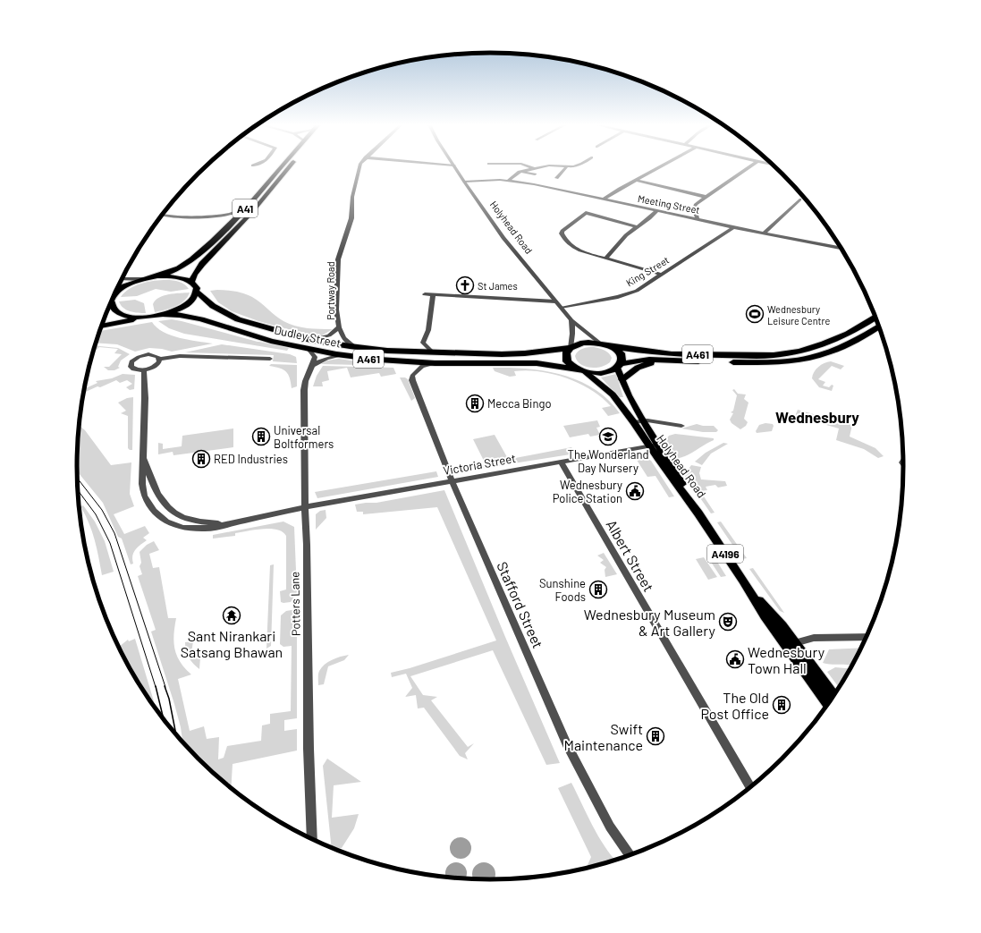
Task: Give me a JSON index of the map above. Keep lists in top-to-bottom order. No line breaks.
{"streets":{"highway":["A41","Dudley Street","A461"],"main road":["Holyhead Road","A4196"],"street":["Meeting Street","King Street","Portway Road","Victoria Street","Albert Street","Potters Lane","Stafford Street"]},"crossings":[["Meeting Street","Holyhead Road"],["Meeting Street","King Street"],["A41","Dudley Street"],["Holyhead Road","King Street"],["Holyhead Road","Dudley Street"],["Holyhead Road","A461"],["Holyhead Road","Victoria Street"],["Portway Road","Dudley Street"],["Dudley Street","A461"],["Dudley Street","Stafford Street"],["Victoria Street","Albert Street"],["Victoria Street","Potters Lane"],["Victoria Street","Stafford Street"]],"districts":["Wednesbury"],"places":{"church":["St James"],"sports":["Wednesbury Leisure Centre"],"building":["Mecca Bingo","Universal Boltformers","RED Industries","Sunshine Foods","The Old Post Office","Swift Maintenance"],"school or university":["The Wonderland Day Nursery"],"public building":["Wednesbury Police Station","Wednesbury Town Hall"],"temple":["Sant Nirankari Satsang Bhawan"],"theatre":["Wednesbury Museum & Art Gallery"]}}
